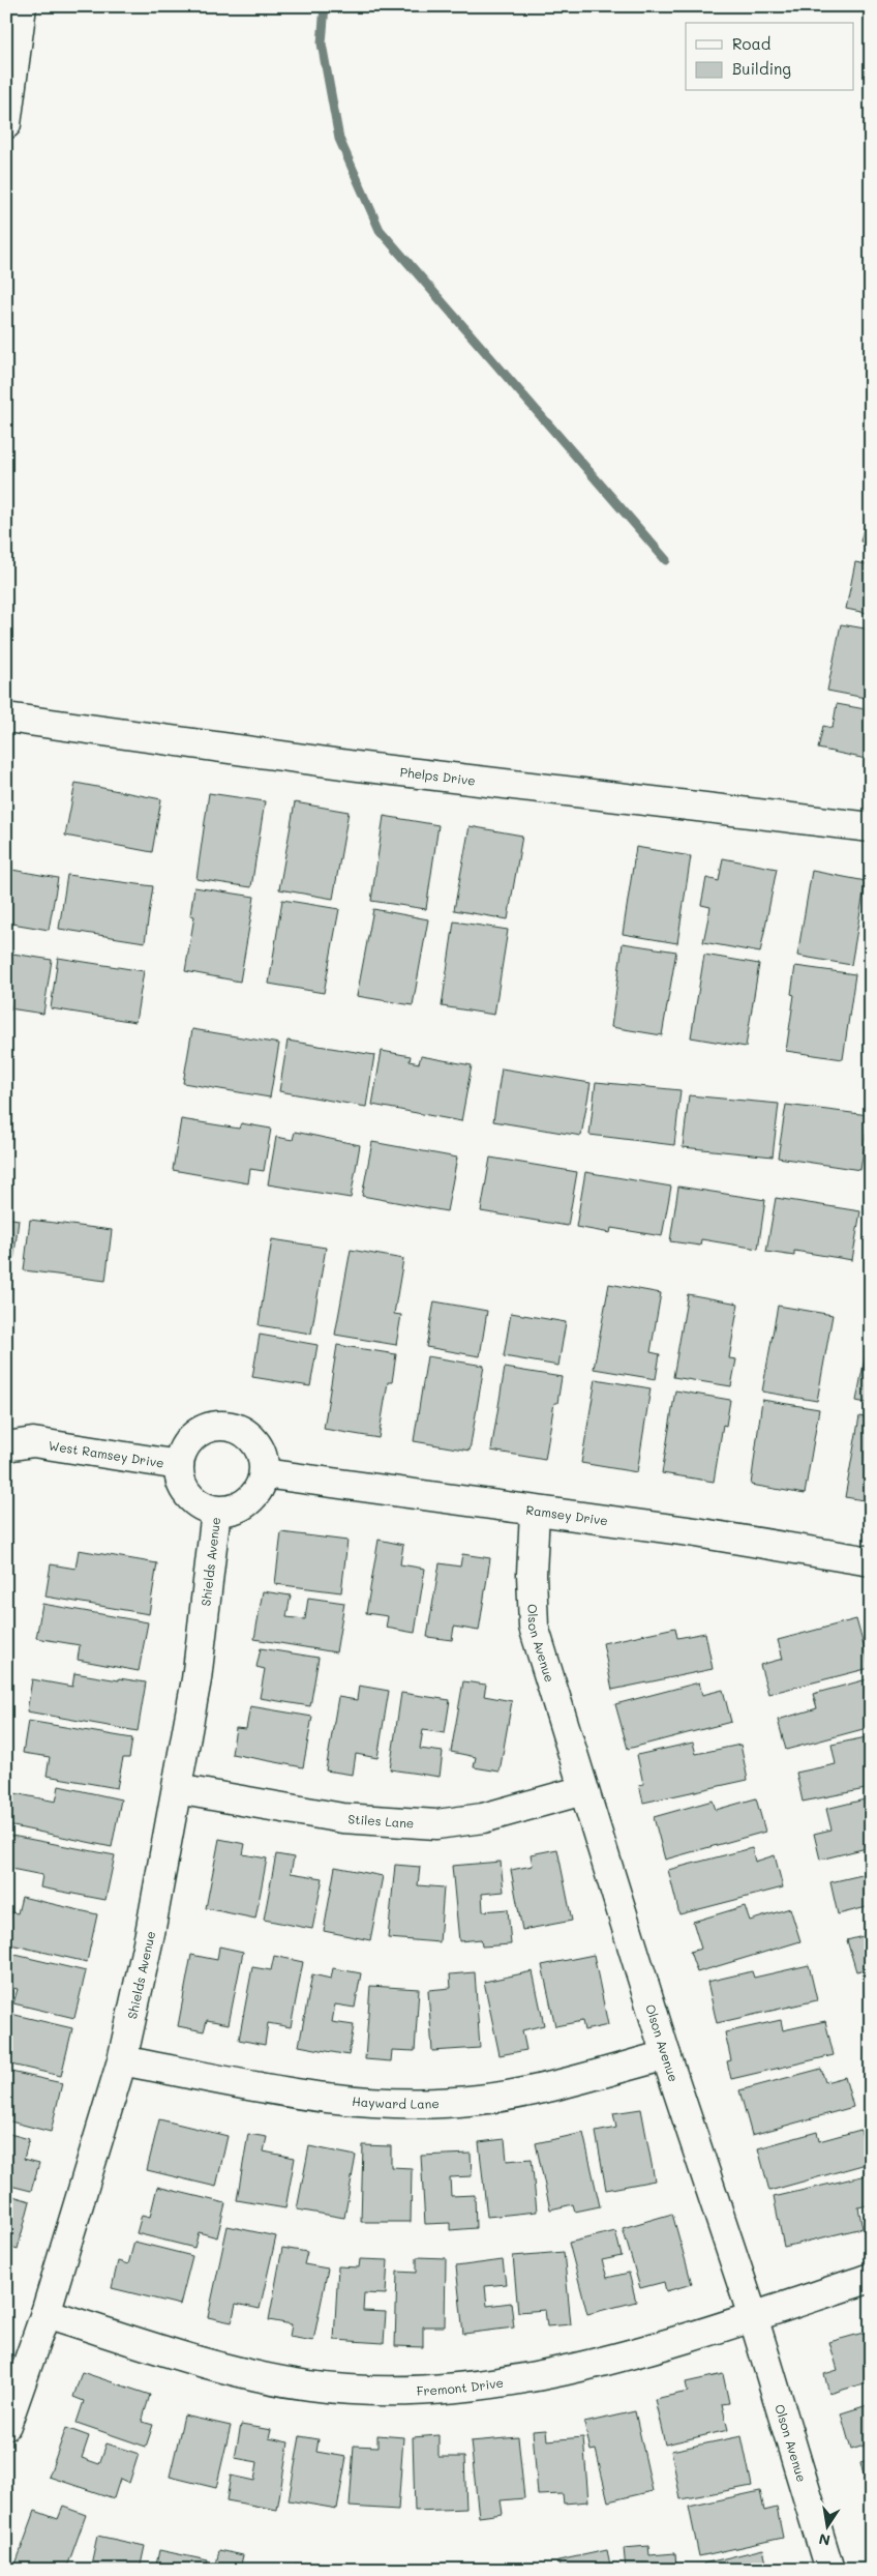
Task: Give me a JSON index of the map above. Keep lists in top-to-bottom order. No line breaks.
{"streets":{"street":["Phelps Drive","West Ramsey Drive","Ramsey Drive","Shields Avenue","Olson Avenue","Stiles Lane","Hayward Lane","Fremont Drive"]},"crossings":[["West Ramsey Drive","Ramsey Drive"],["West Ramsey Drive","Shields Avenue"],["Ramsey Drive","Shields Avenue"],["Ramsey Drive","Olson Avenue"],["Shields Avenue","Stiles Lane"],["Shields Avenue","Hayward Lane"],["Shields Avenue","Fremont Drive"],["Olson Avenue","Stiles Lane"],["Olson Avenue","Hayward Lane"],["Olson Avenue","Fremont Drive"]],"legend":["Road","Building"],"north":"bottom"}
